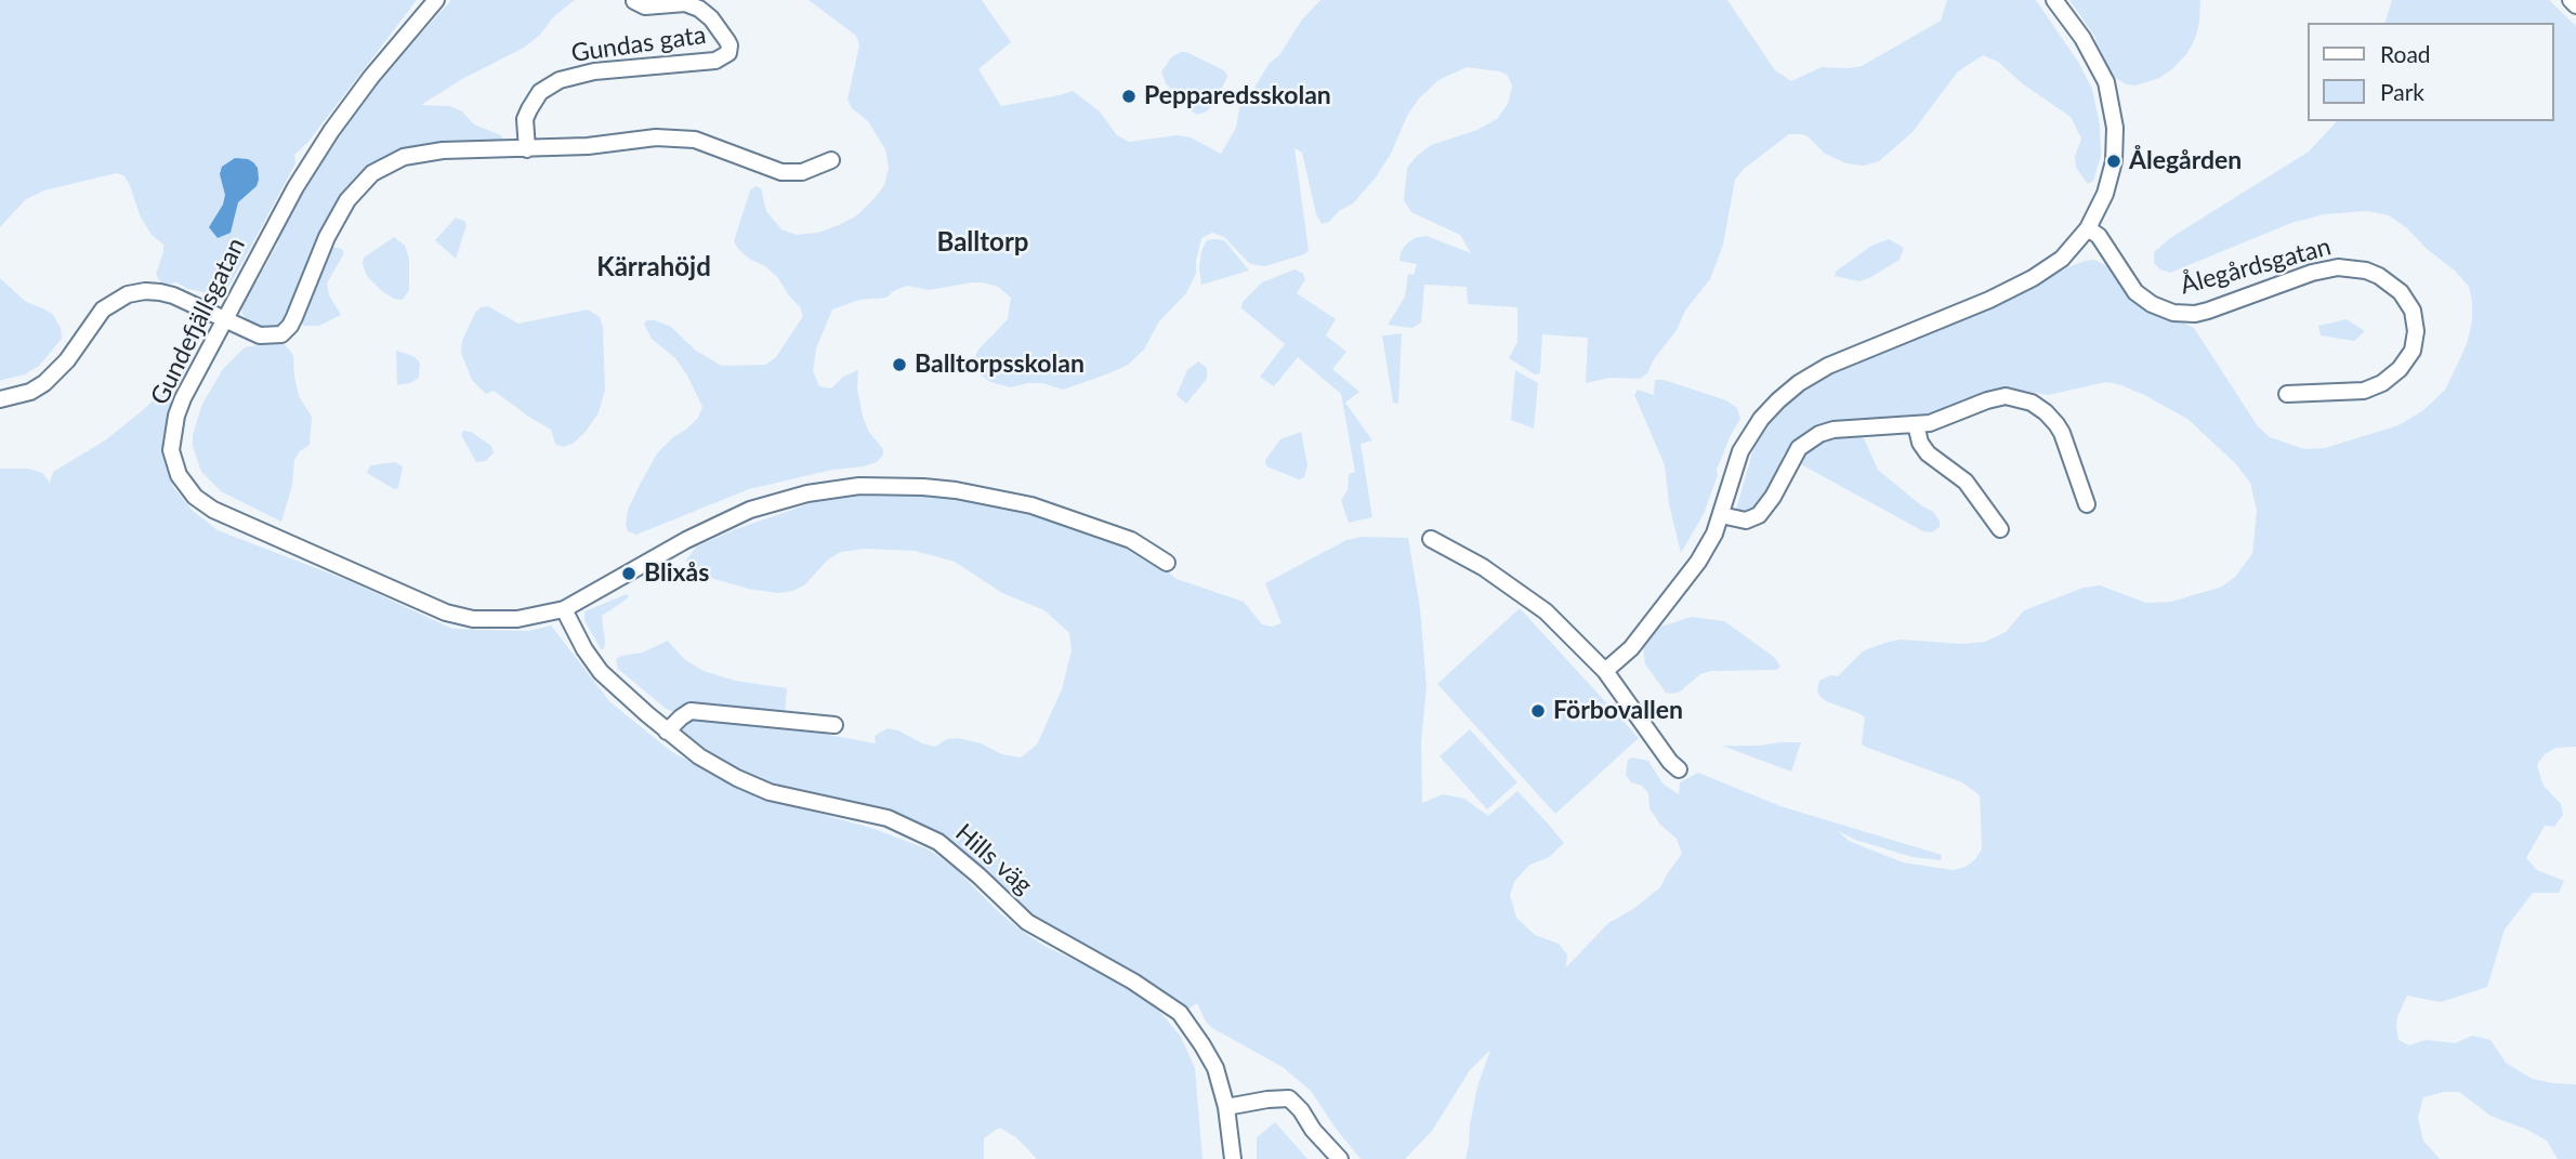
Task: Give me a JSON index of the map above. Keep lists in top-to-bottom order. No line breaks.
{"streets":{"street":["Gundas gata","Ålegårdsgatan","Gundefjällsgatan","Hills väg"]},"districts":["Balltorp","Kärrahöjd"],"places":["Pepparedsskolan","Ålegården","Balltorpsskolan","Blixås","Förbovallen"],"legend":["Road","Park"]}
